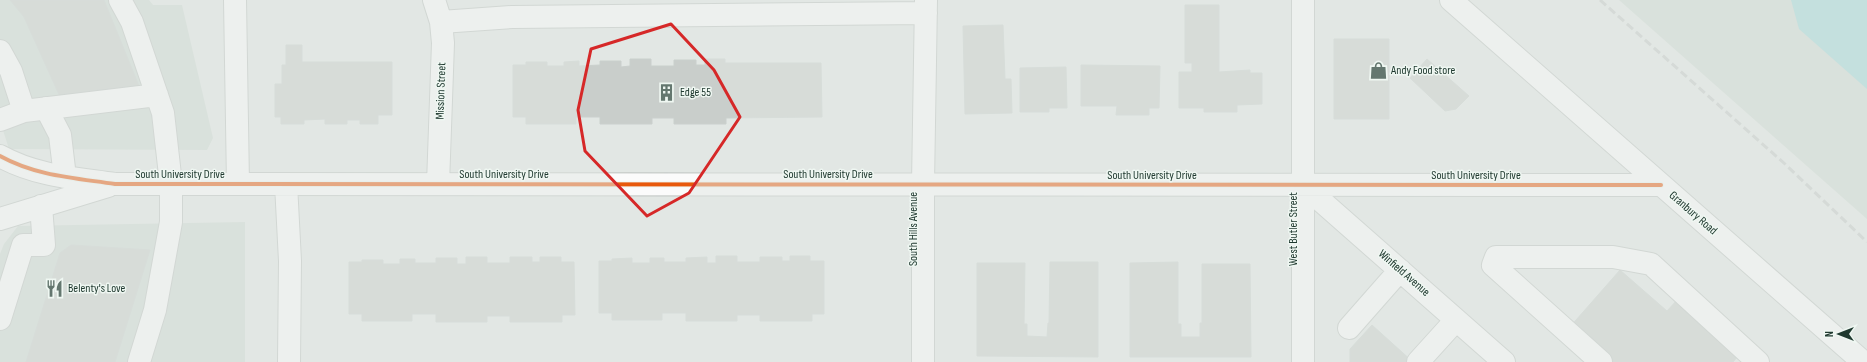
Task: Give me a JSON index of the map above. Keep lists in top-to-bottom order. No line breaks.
{"streets":{"street":["Mission Street","South University Drive","Granbury Road","South Hills Avenue","West Butler Street","Winfield Avenue"]},"crossings":[["Mission Street","South University Drive"],["South University Drive","Granbury Road"],["South University Drive","South Hills Avenue"],["South University Drive","West Butler Street"],["South University Drive","Winfield Avenue"],["West Butler Street","Winfield Avenue"]],"places":{"shop":["Andy Food store"],"building":["Edge 55"],"restaurant":["Belenty's Love"]},"north":"left"}
